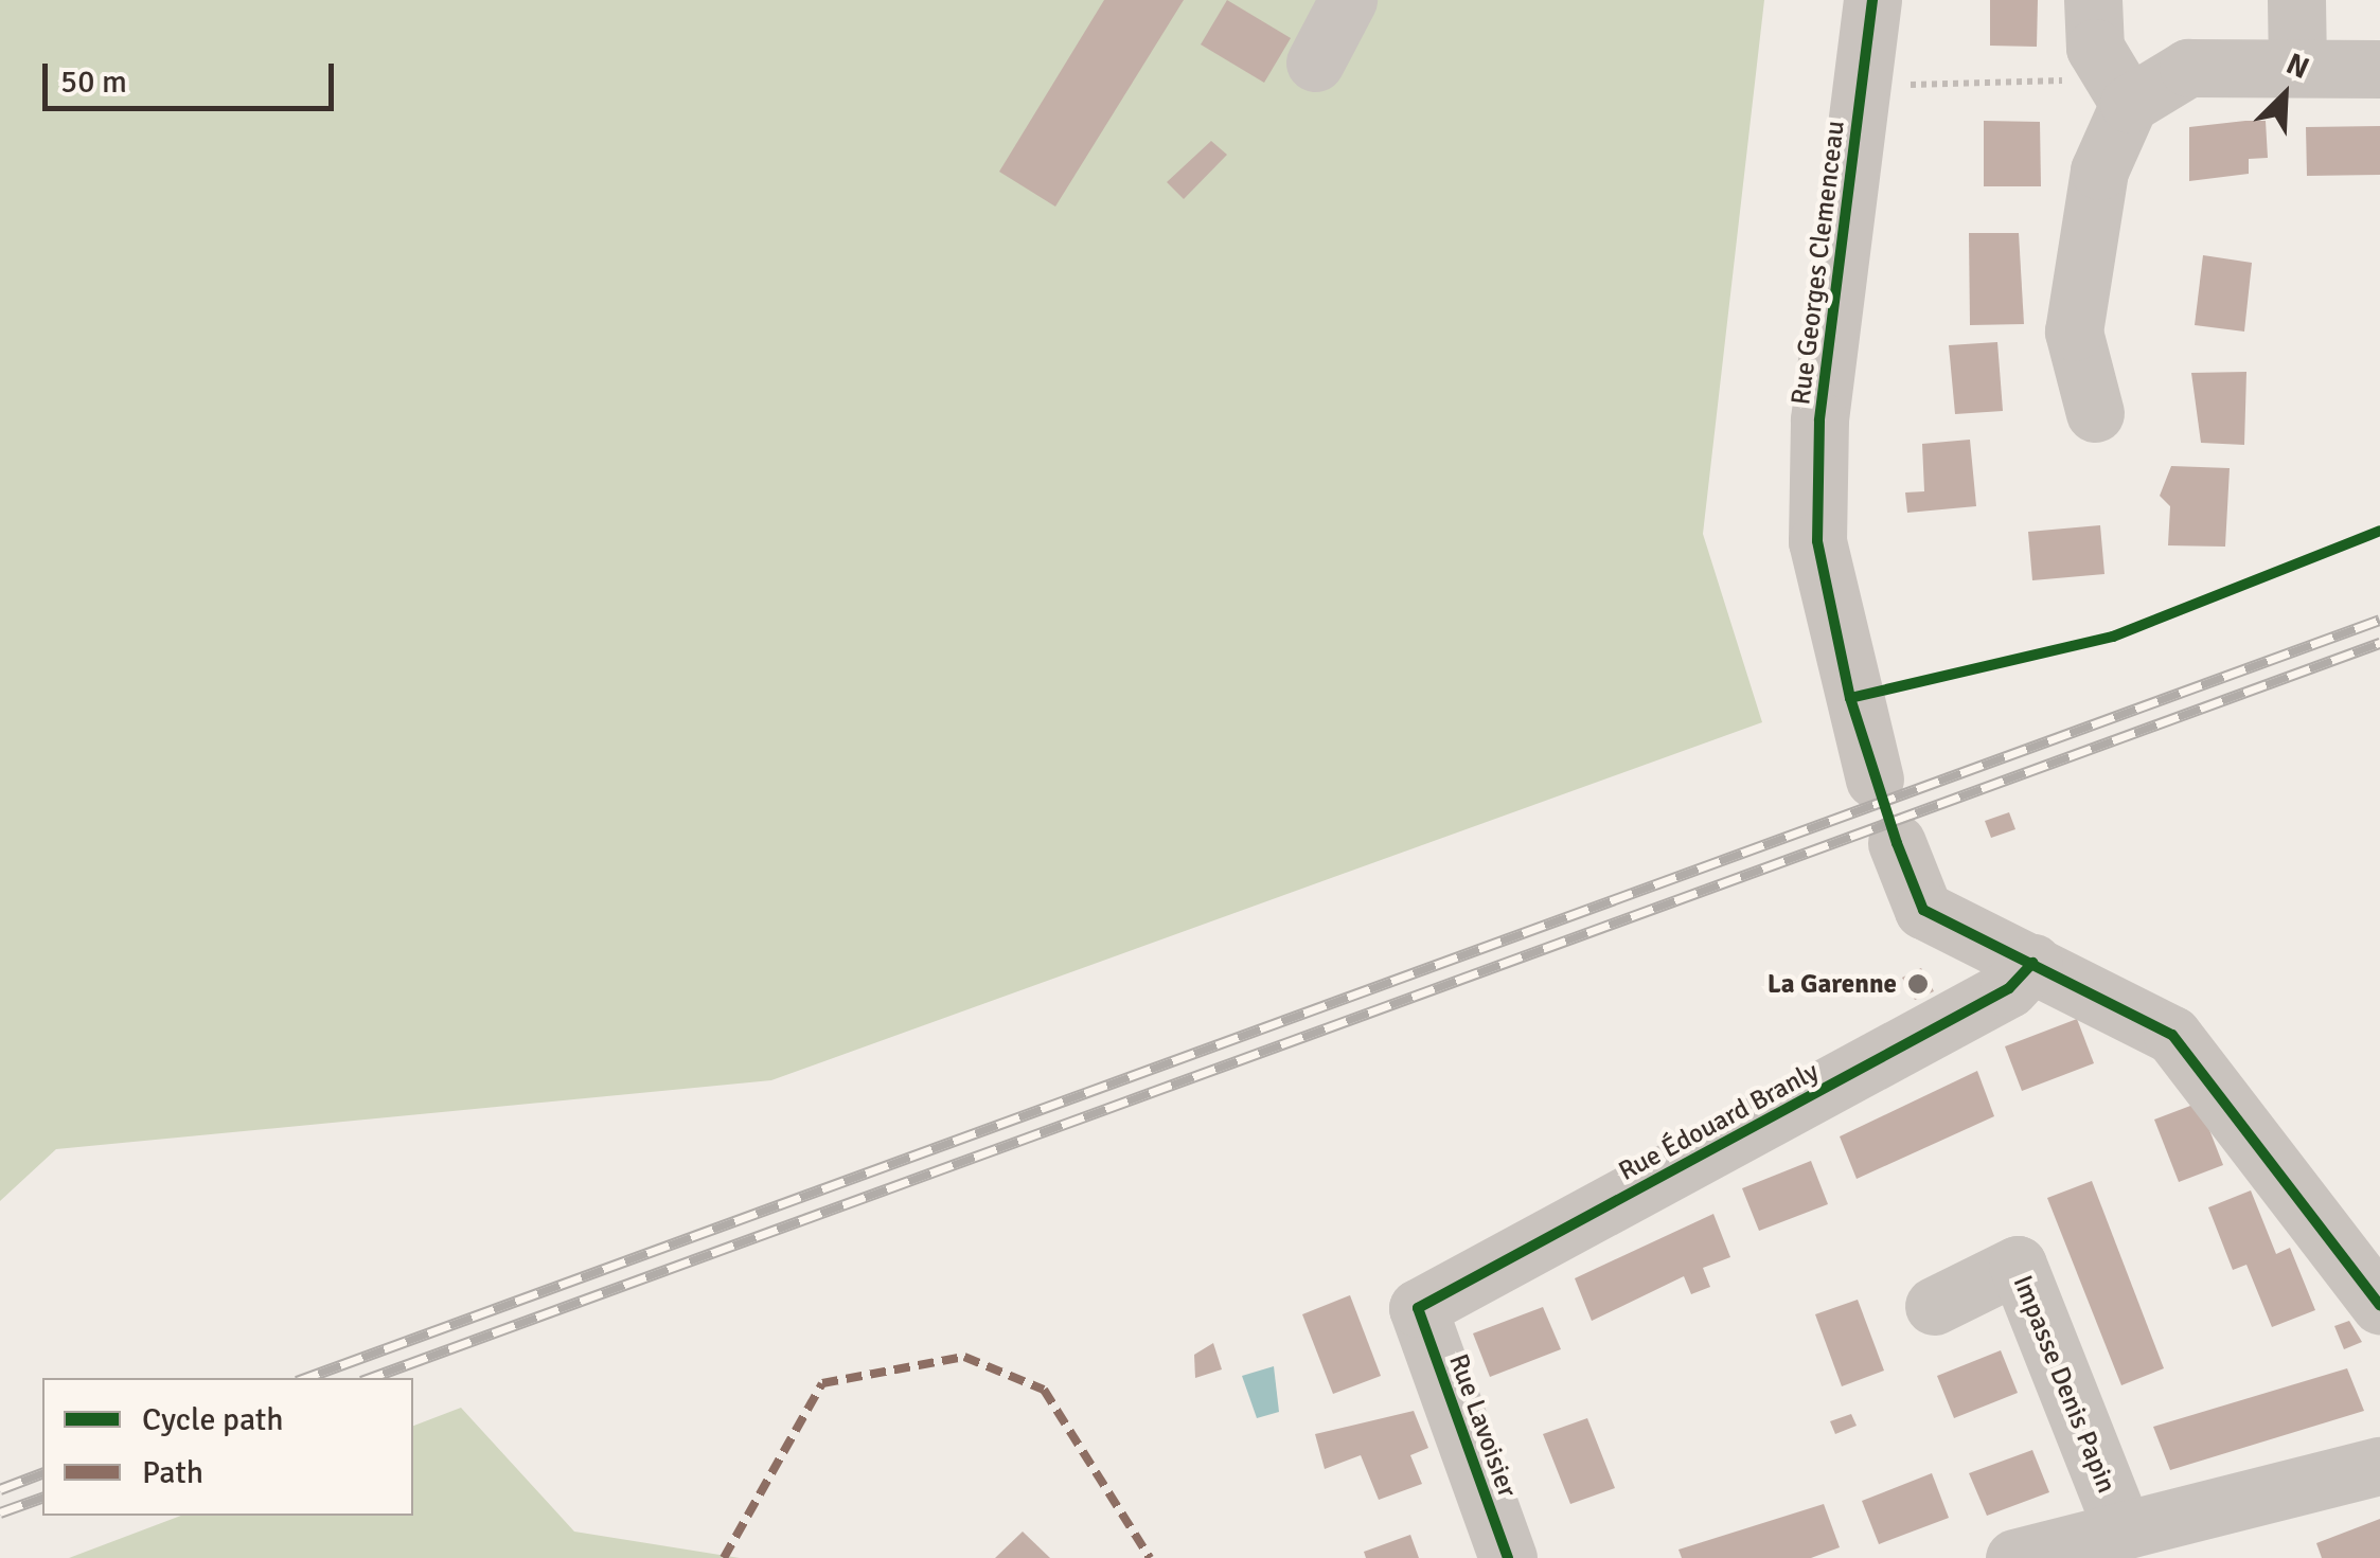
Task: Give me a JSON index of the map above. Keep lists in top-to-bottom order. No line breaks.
{"streets":{"street":["Rue Georges Clemenceau","Rue Édouard Branly","Impasse Denis Papin","Rue Lavoisier"]},"crossings":[["Rue Édouard Branly","Rue Lavoisier"]],"places":["La Garenne"],"legend":["Cycle path","Path"],"scale_bar":"50 m","north":"top right"}
